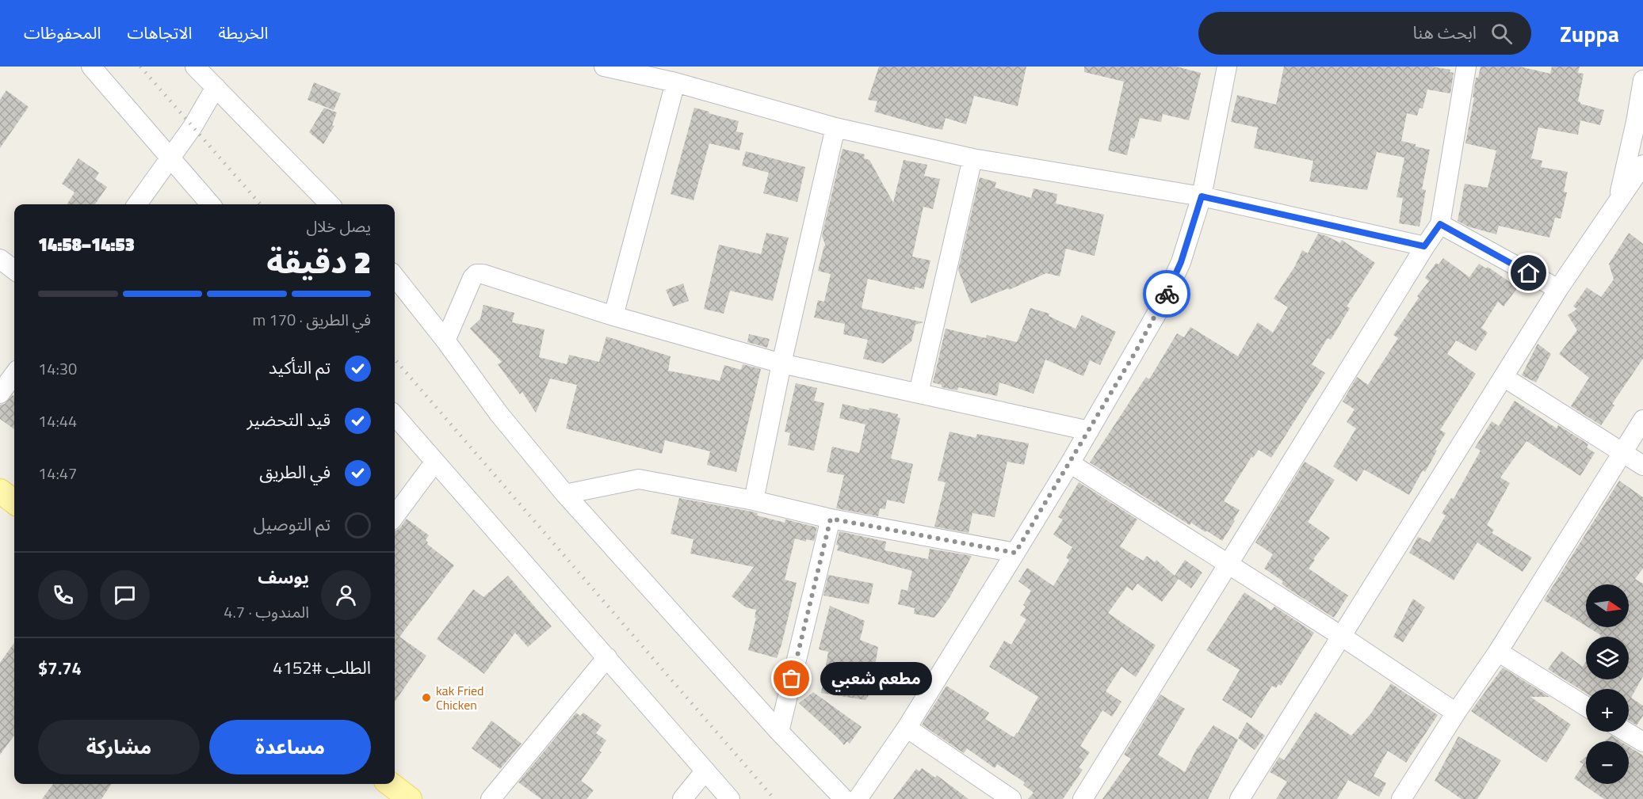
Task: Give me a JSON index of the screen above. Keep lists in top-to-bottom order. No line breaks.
{"places":["مطعم شعبي","kak Fried Chicken"],"north":"right","page":{"header":"Zuppa","search":"ابحث هنا","nav":["الخريطة","الاتجاهات","المحفوظات"],"heading":["2 دقيقة","يصل خلال","14:53–14:58"],"panel":["يوسف","المندوب · 4.7","الطلب #4152","$7.74"],"bar":"في الطريق · 170 m","list":[["تم التأكيد","14:30"],["قيد التحضير","14:44"],["في الطريق","14:47"],"تم التوصيل"],"map_buttons":["+","−"],"bubble":"مطعم شعبي","buttons":["مساعدة","مشاركة"]}}
